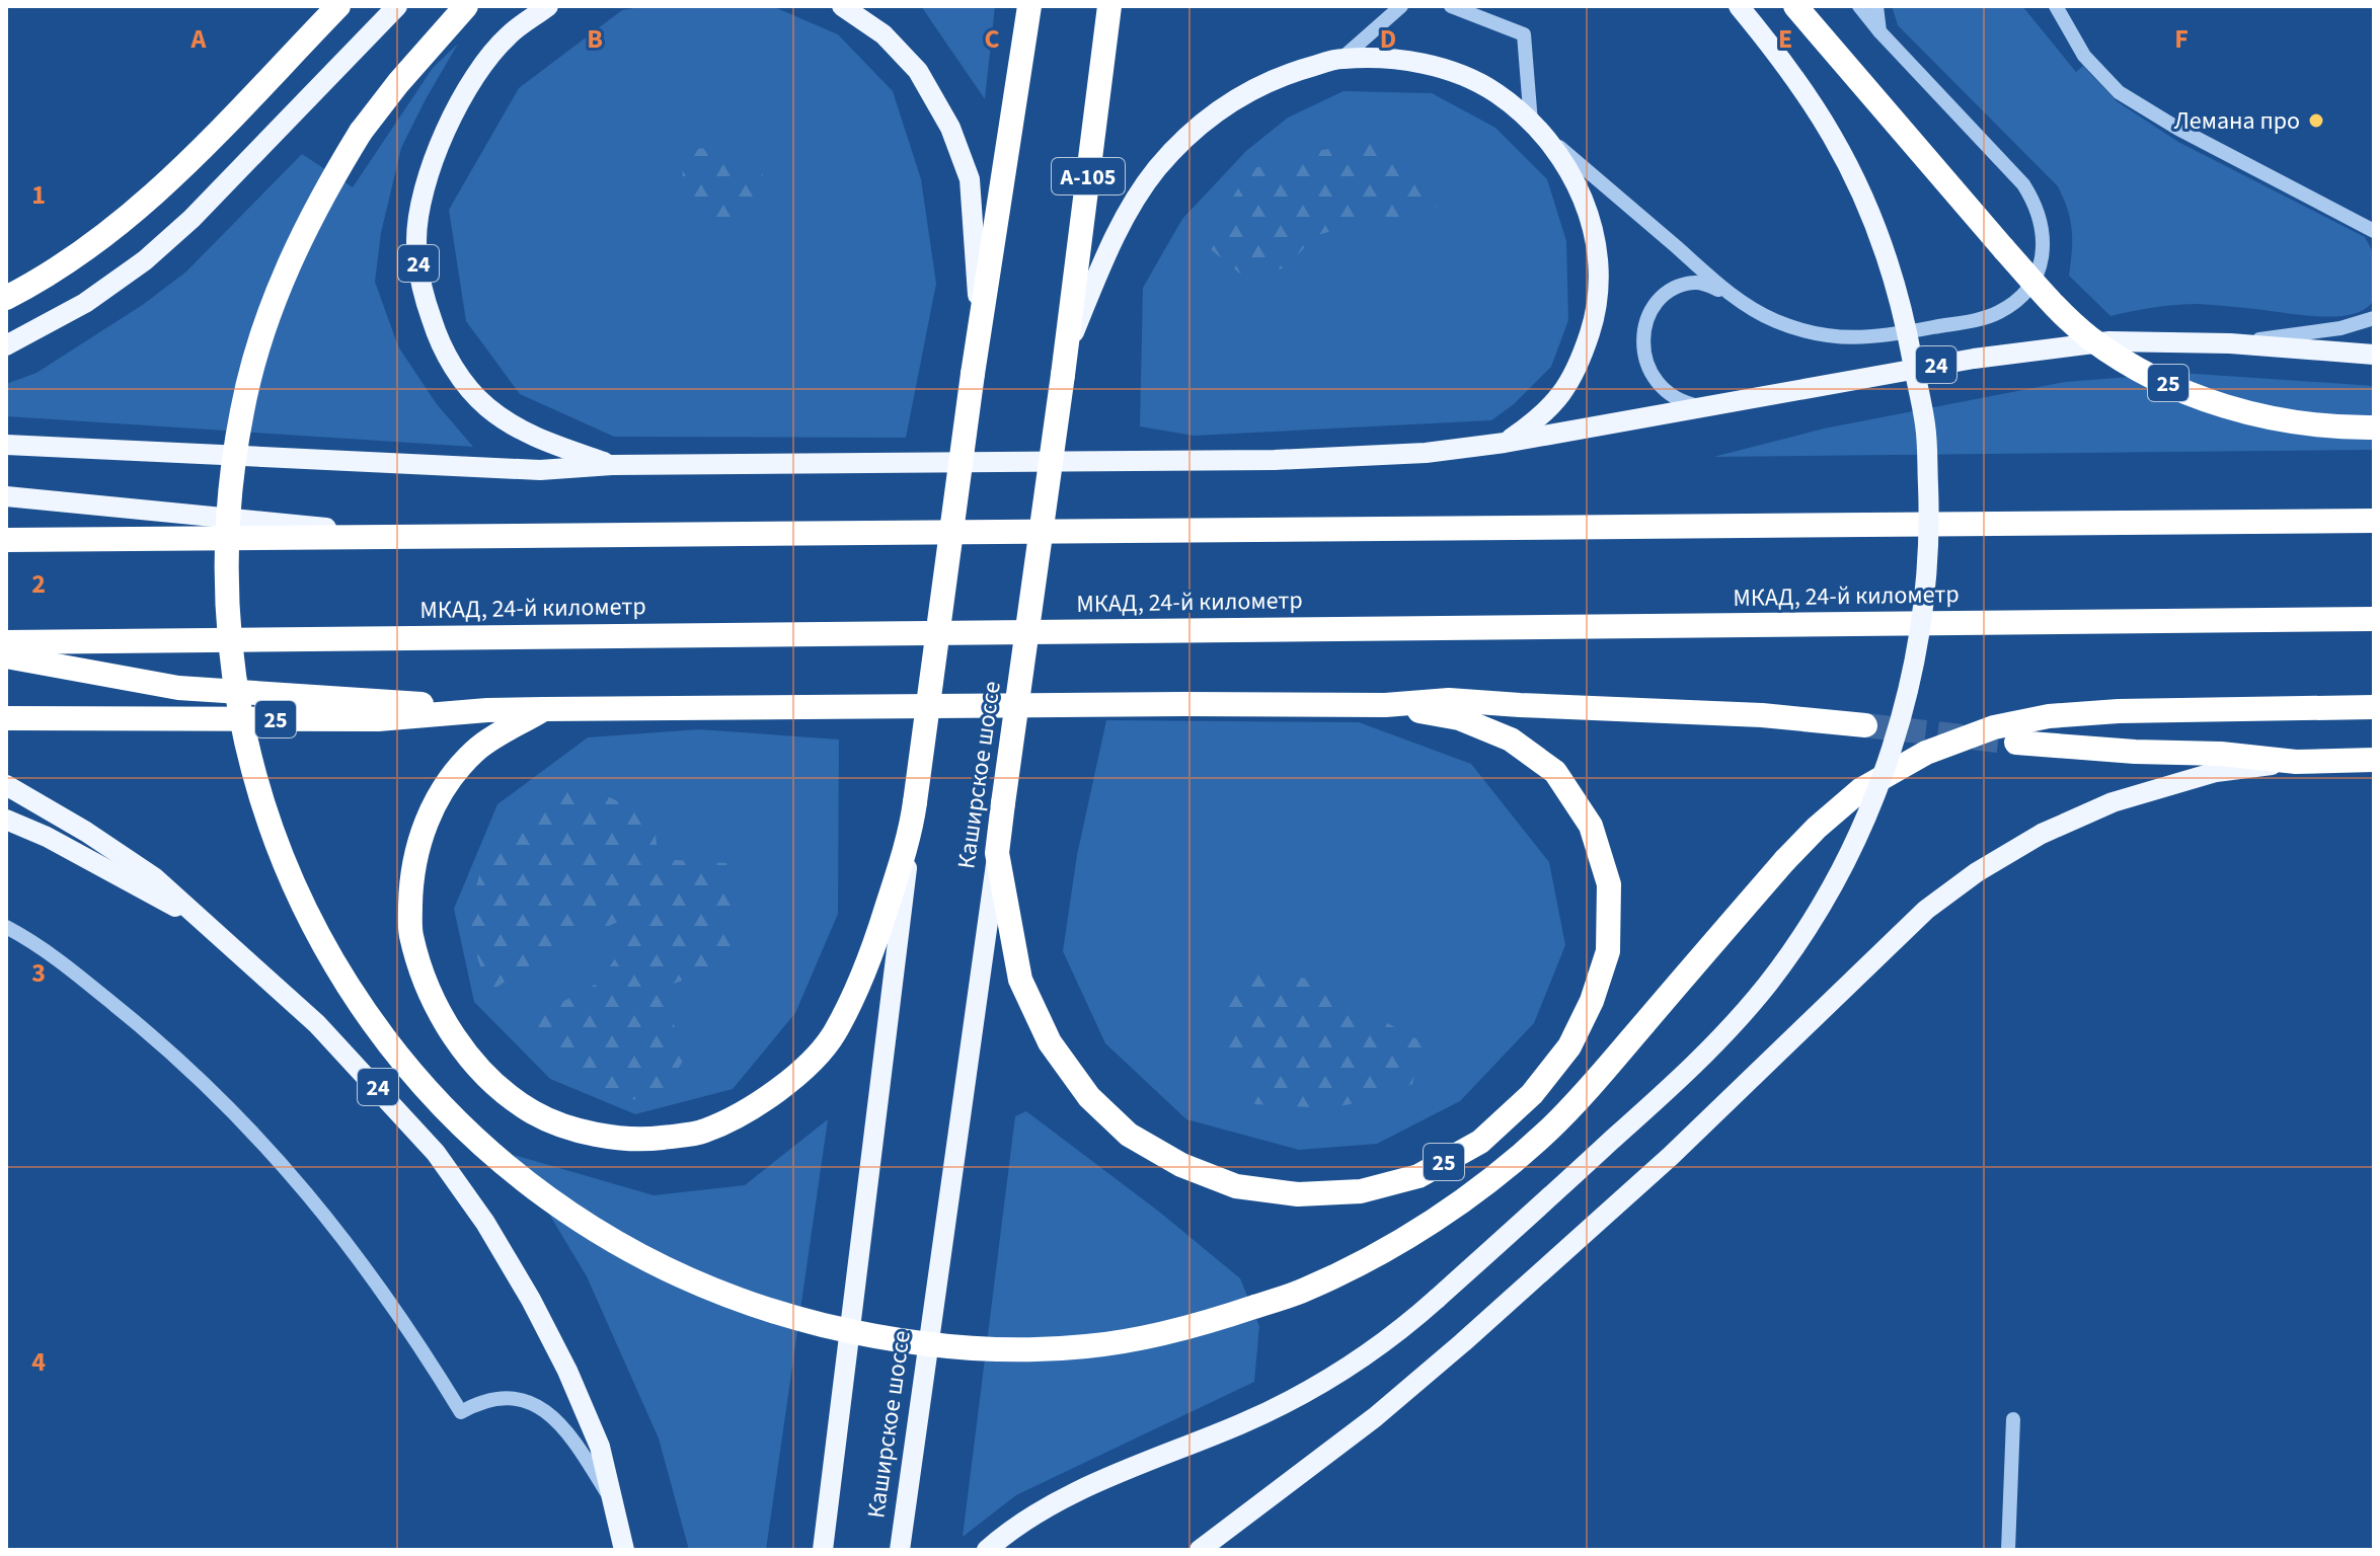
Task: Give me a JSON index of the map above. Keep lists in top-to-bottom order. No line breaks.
{"streets":{"highway":["А-105","25","МКАД, 24-й километр","Каширское шоссе"],"main road":["24"]},"crossings":[["25","Каширское шоссе"]],"places":["Лемана про"],"grid":{"columns":["A","B","C","D","E","F"],"rows":["1","2","3","4"]}}
